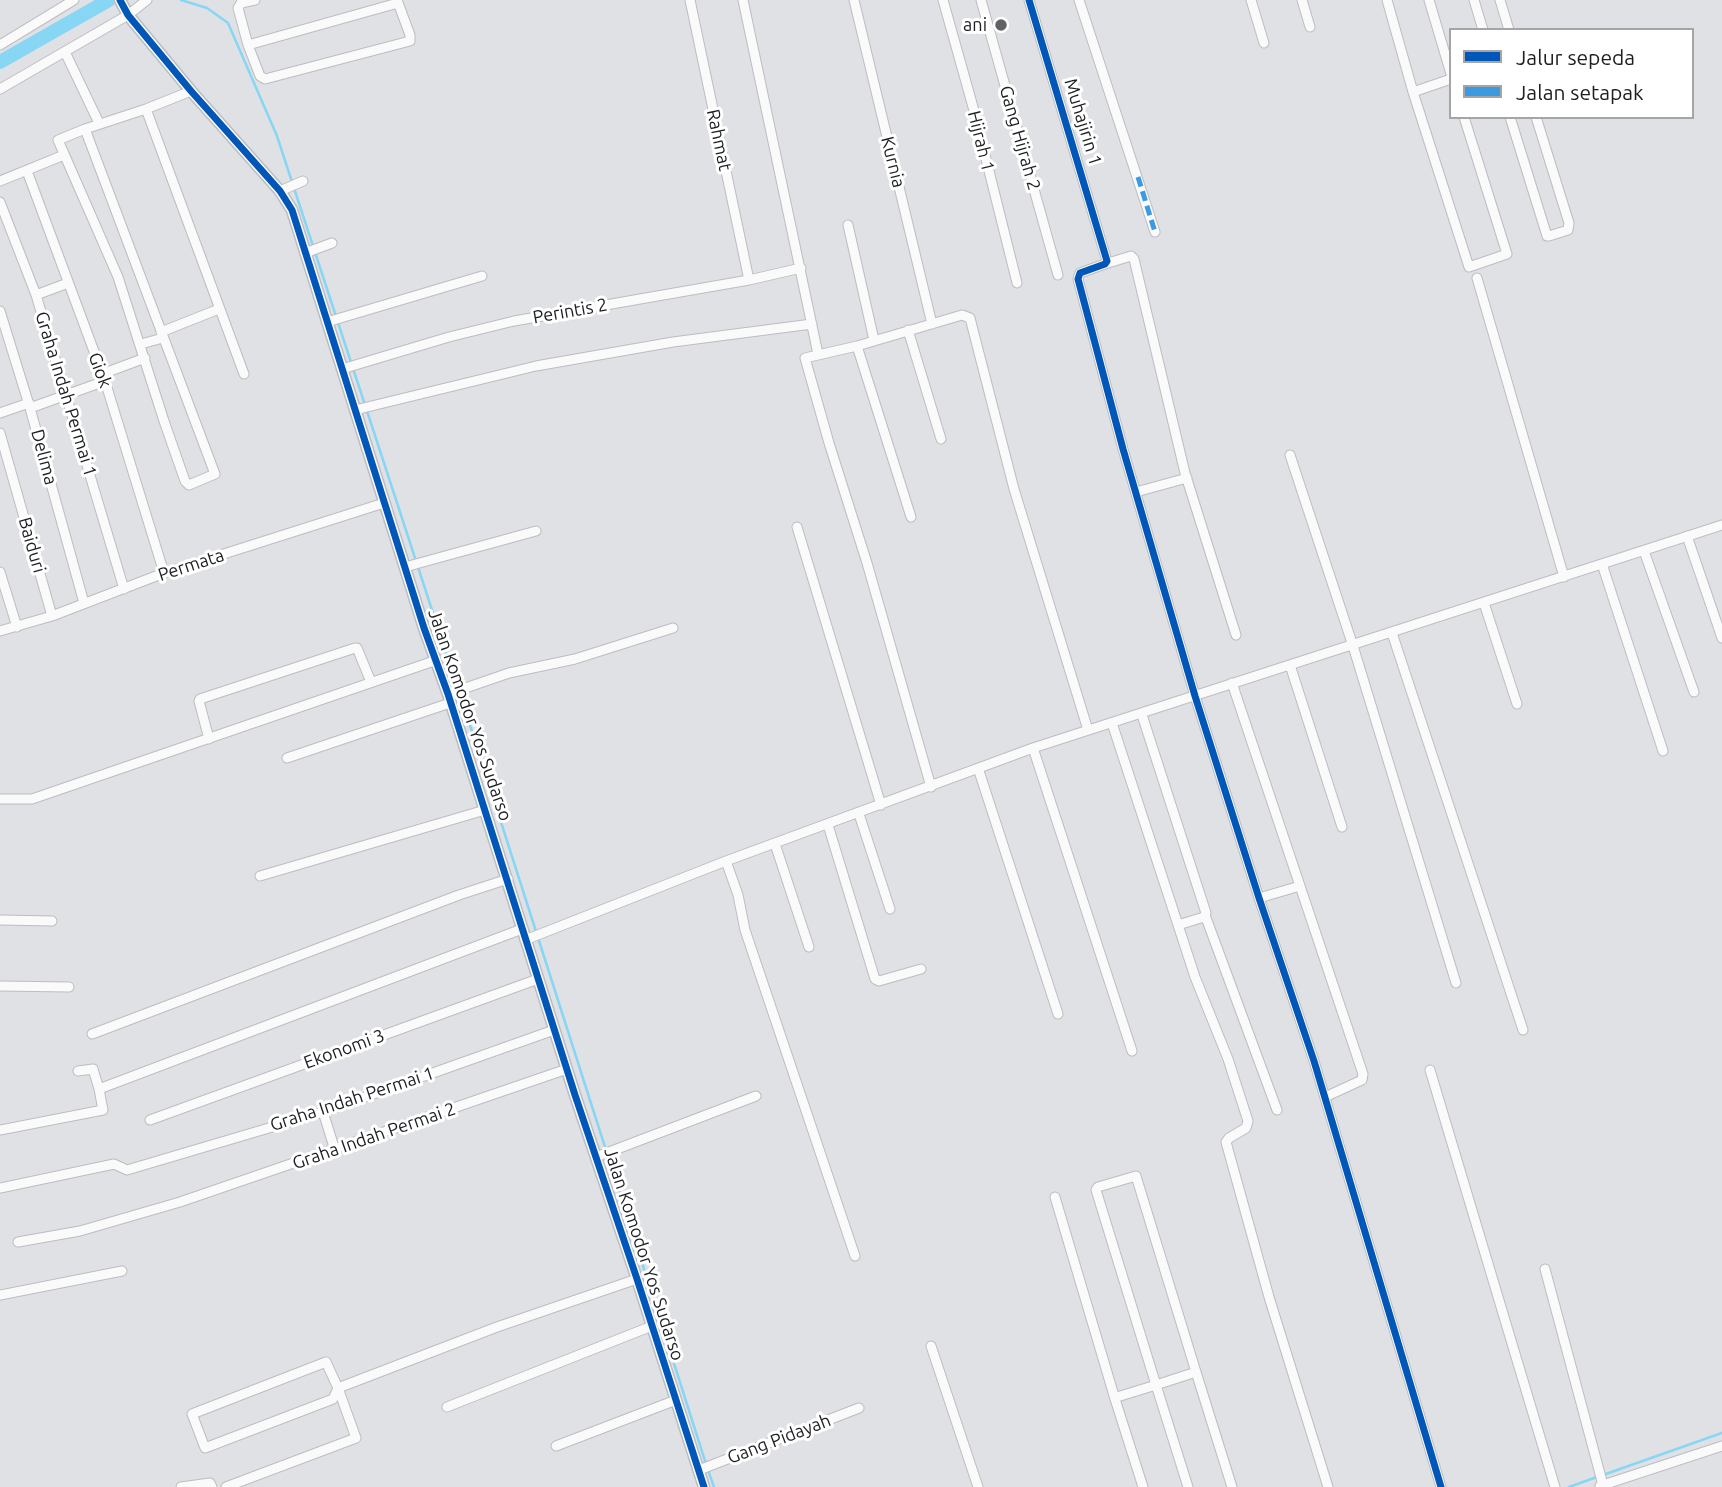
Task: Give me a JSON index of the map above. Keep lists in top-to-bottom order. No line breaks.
{"streets":{"street":["Muhajirin 1","Gang Hijrah 2","Rahmat","Hijrah 1","Kurnia","Perintis 2","Giok","Graha Indah Permai 1","Delima","Baiduri","Permata","Jalan Komodor Yos Sudarso","Ekonomi 3","Graha Indah Permai 2","Gang Pidayah"]},"crossings":[["Rahmat","Perintis 2"],["Perintis 2","Jalan Komodor Yos Sudarso"],["Giok","Permata"],["Graha Indah Permai 1","Permata"],["Graha Indah Permai 1","Jalan Komodor Yos Sudarso"],["Delima","Permata"],["Baiduri","Permata"],["Permata","Jalan Komodor Yos Sudarso"],["Jalan Komodor Yos Sudarso","Ekonomi 3"],["Jalan Komodor Yos Sudarso","Graha Indah Permai 2"],["Jalan Komodor Yos Sudarso","Gang Pidayah"]],"places":["ani"],"legend":["Jalur sepeda","Jalan setapak"]}
